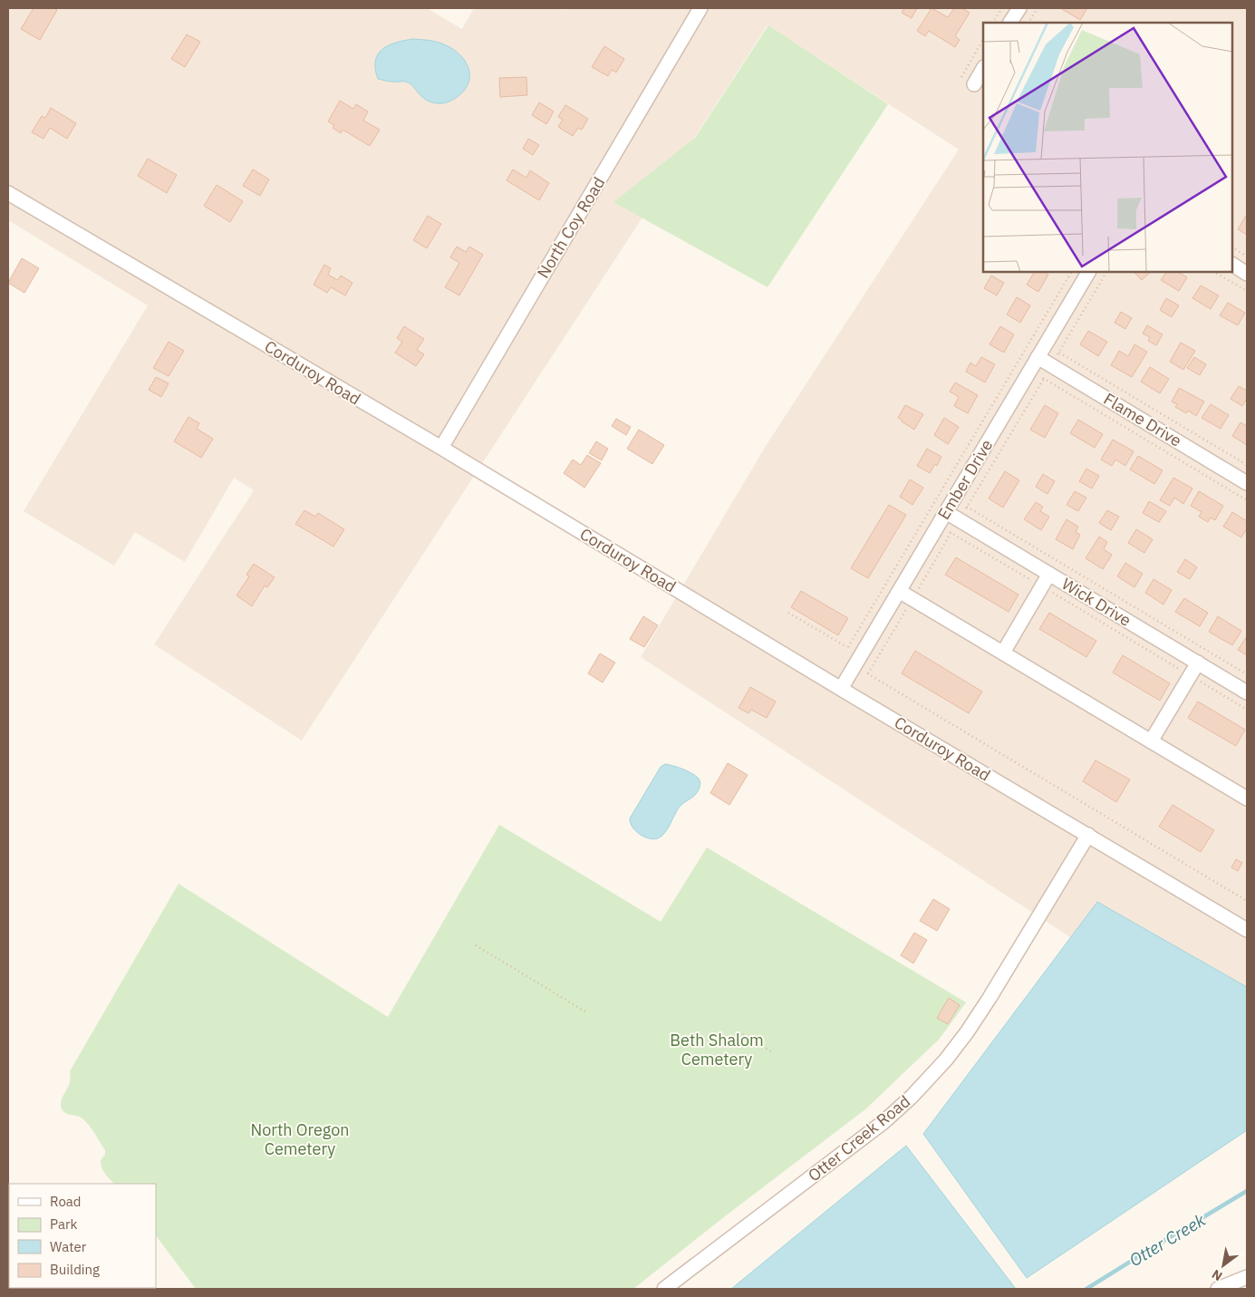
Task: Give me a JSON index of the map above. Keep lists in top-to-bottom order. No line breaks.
{"streets":{"street":["North Coy Road","Corduroy Road","Flame Drive","Ember Drive","Wick Drive","Otter Creek Road"]},"crossings":[["North Coy Road","Corduroy Road"],["Corduroy Road","Ember Drive"],["Corduroy Road","Otter Creek Road"],["Flame Drive","Ember Drive"],["Ember Drive","Wick Drive"]],"water":["Otter Creek"],"parks":["Beth Shalom Cemetery","North Oregon Cemetery"],"legend":["Road","Park","Water","Building"],"north":"bottom left"}
